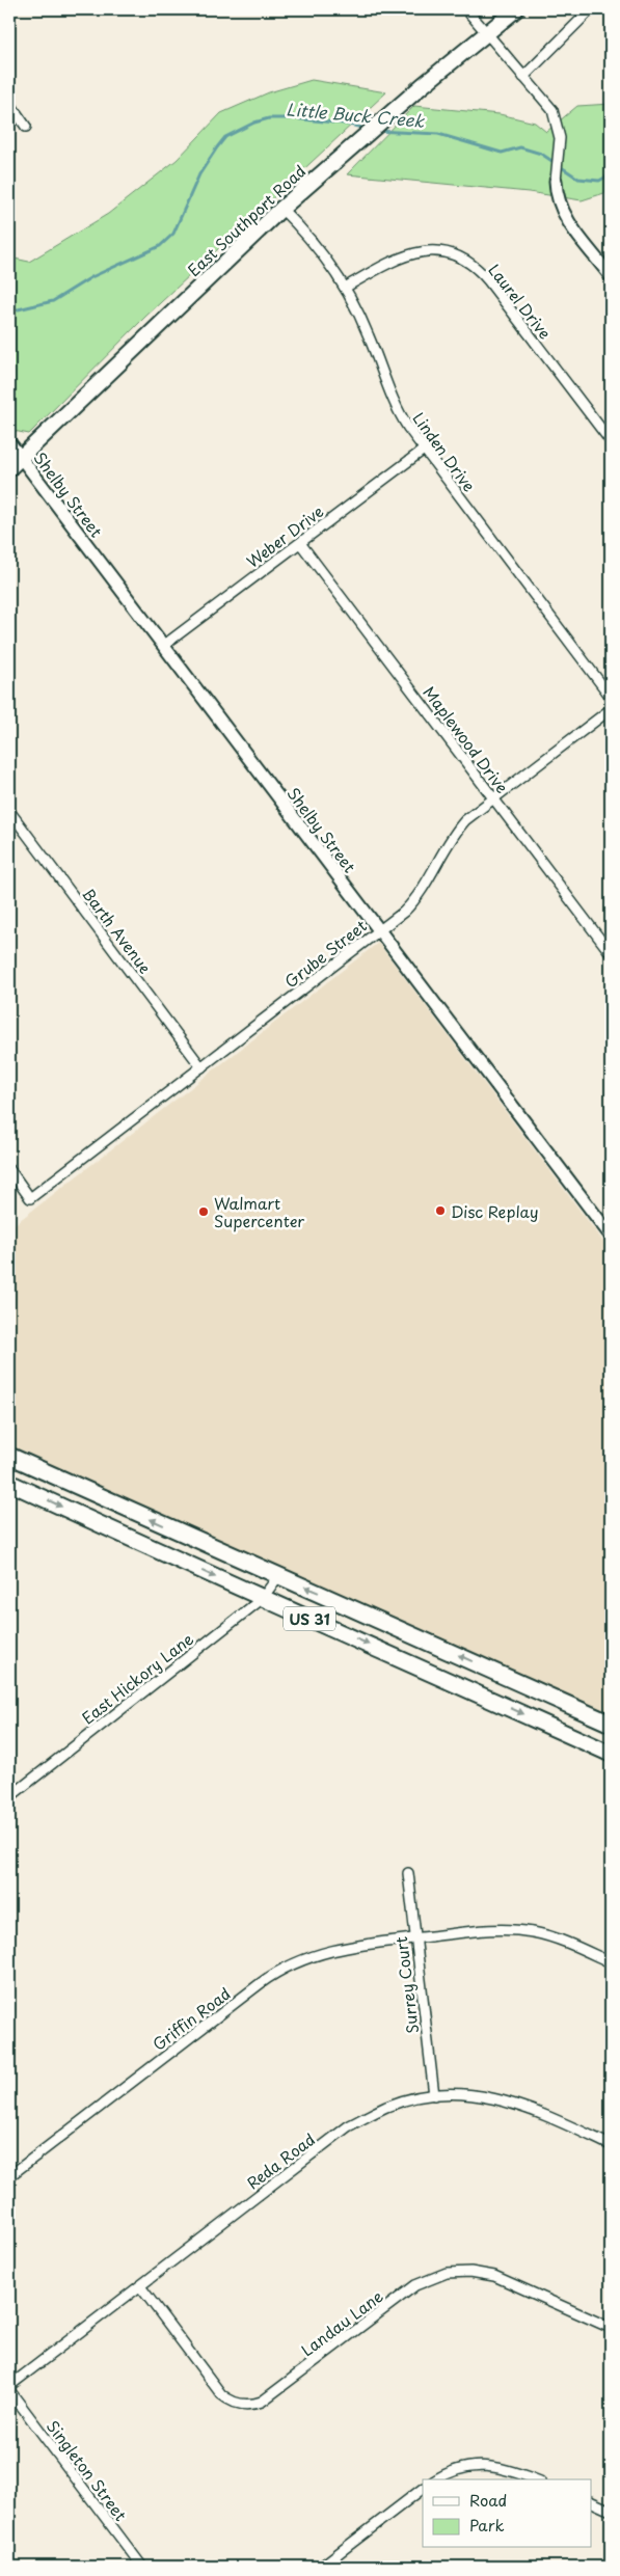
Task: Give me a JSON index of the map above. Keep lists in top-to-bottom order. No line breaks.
{"streets":{"main road":["East Southport Road","US 31"],"street":["Laurel Drive","Linden Drive","Shelby Street","Weber Drive","Maplewood Drive","Barth Avenue","Grube Street","East Hickory Lane","Surrey Court","Griffin Road","Reda Road","Landau Lane","Singleton Street"]},"crossings":[["East Southport Road","Linden Drive"],["East Southport Road","Shelby Street"],["Laurel Drive","Linden Drive"],["Linden Drive","Weber Drive"],["Shelby Street","Weber Drive"],["Shelby Street","Grube Street"],["Weber Drive","Maplewood Drive"],["Maplewood Drive","Grube Street"],["Barth Avenue","Grube Street"],["US 31","East Hickory Lane"],["Surrey Court","Griffin Road"],["Surrey Court","Reda Road"],["Reda Road","Landau Lane"],["Reda Road","Singleton Street"]],"water":["Little Buck Creek"],"places":["Disc Replay","Walmart Supercenter"],"legend":["Road","Park"]}
